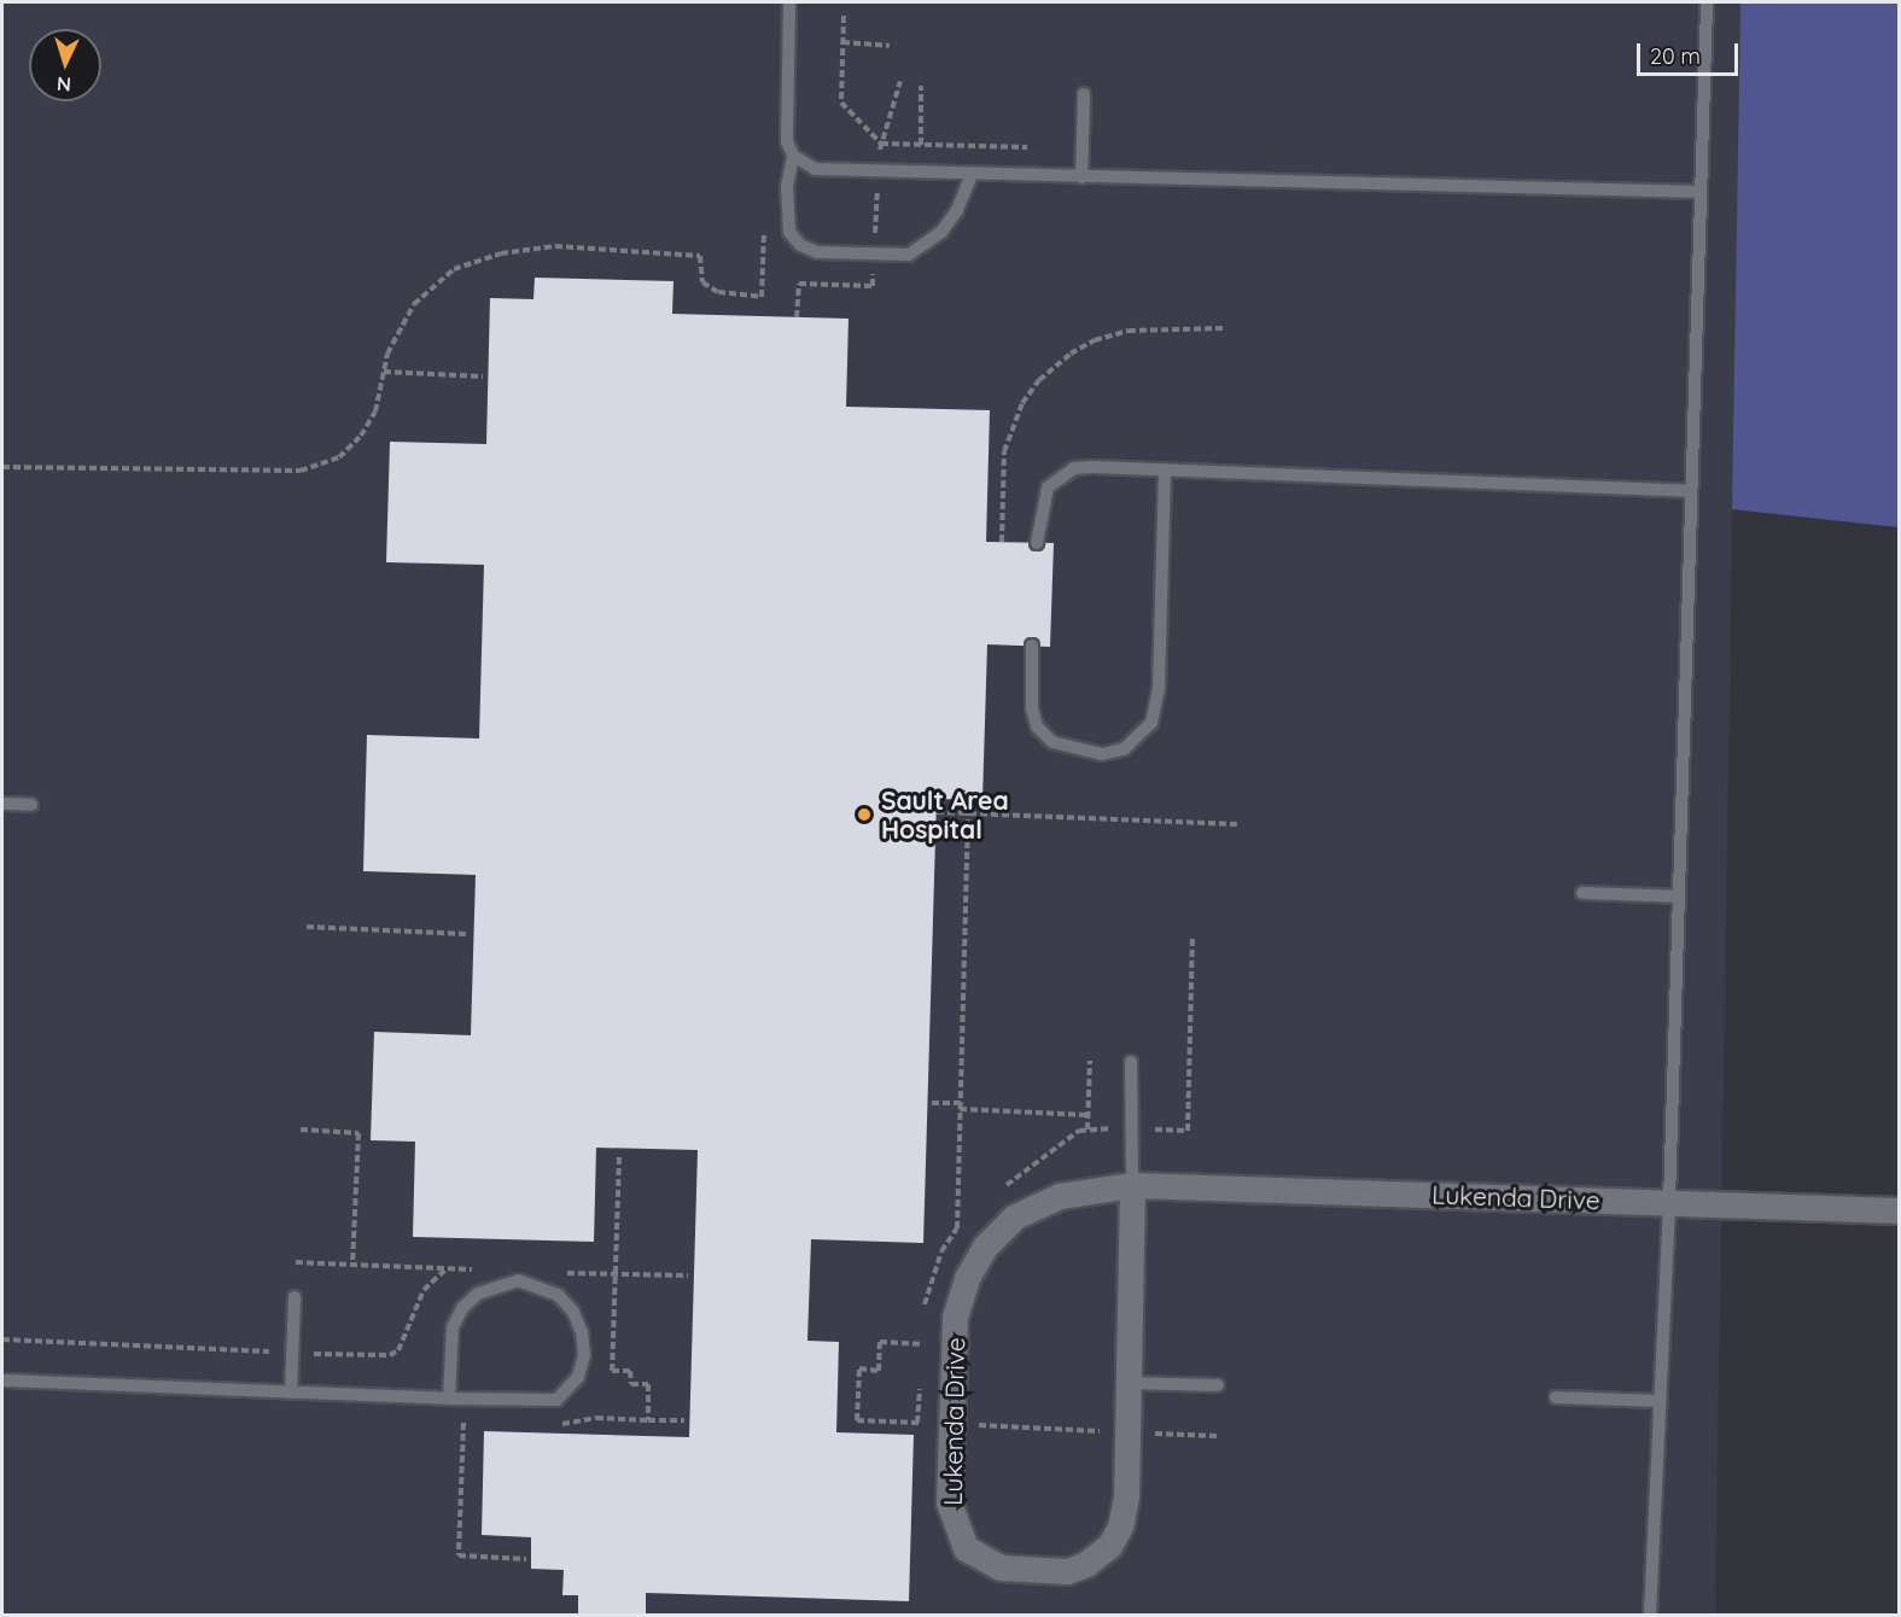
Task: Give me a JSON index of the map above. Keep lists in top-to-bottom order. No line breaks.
{"streets":{"street":["Lukenda Drive"]},"places":["Sault Area Hospital"],"scale_bar":"20 m","north":"bottom"}
